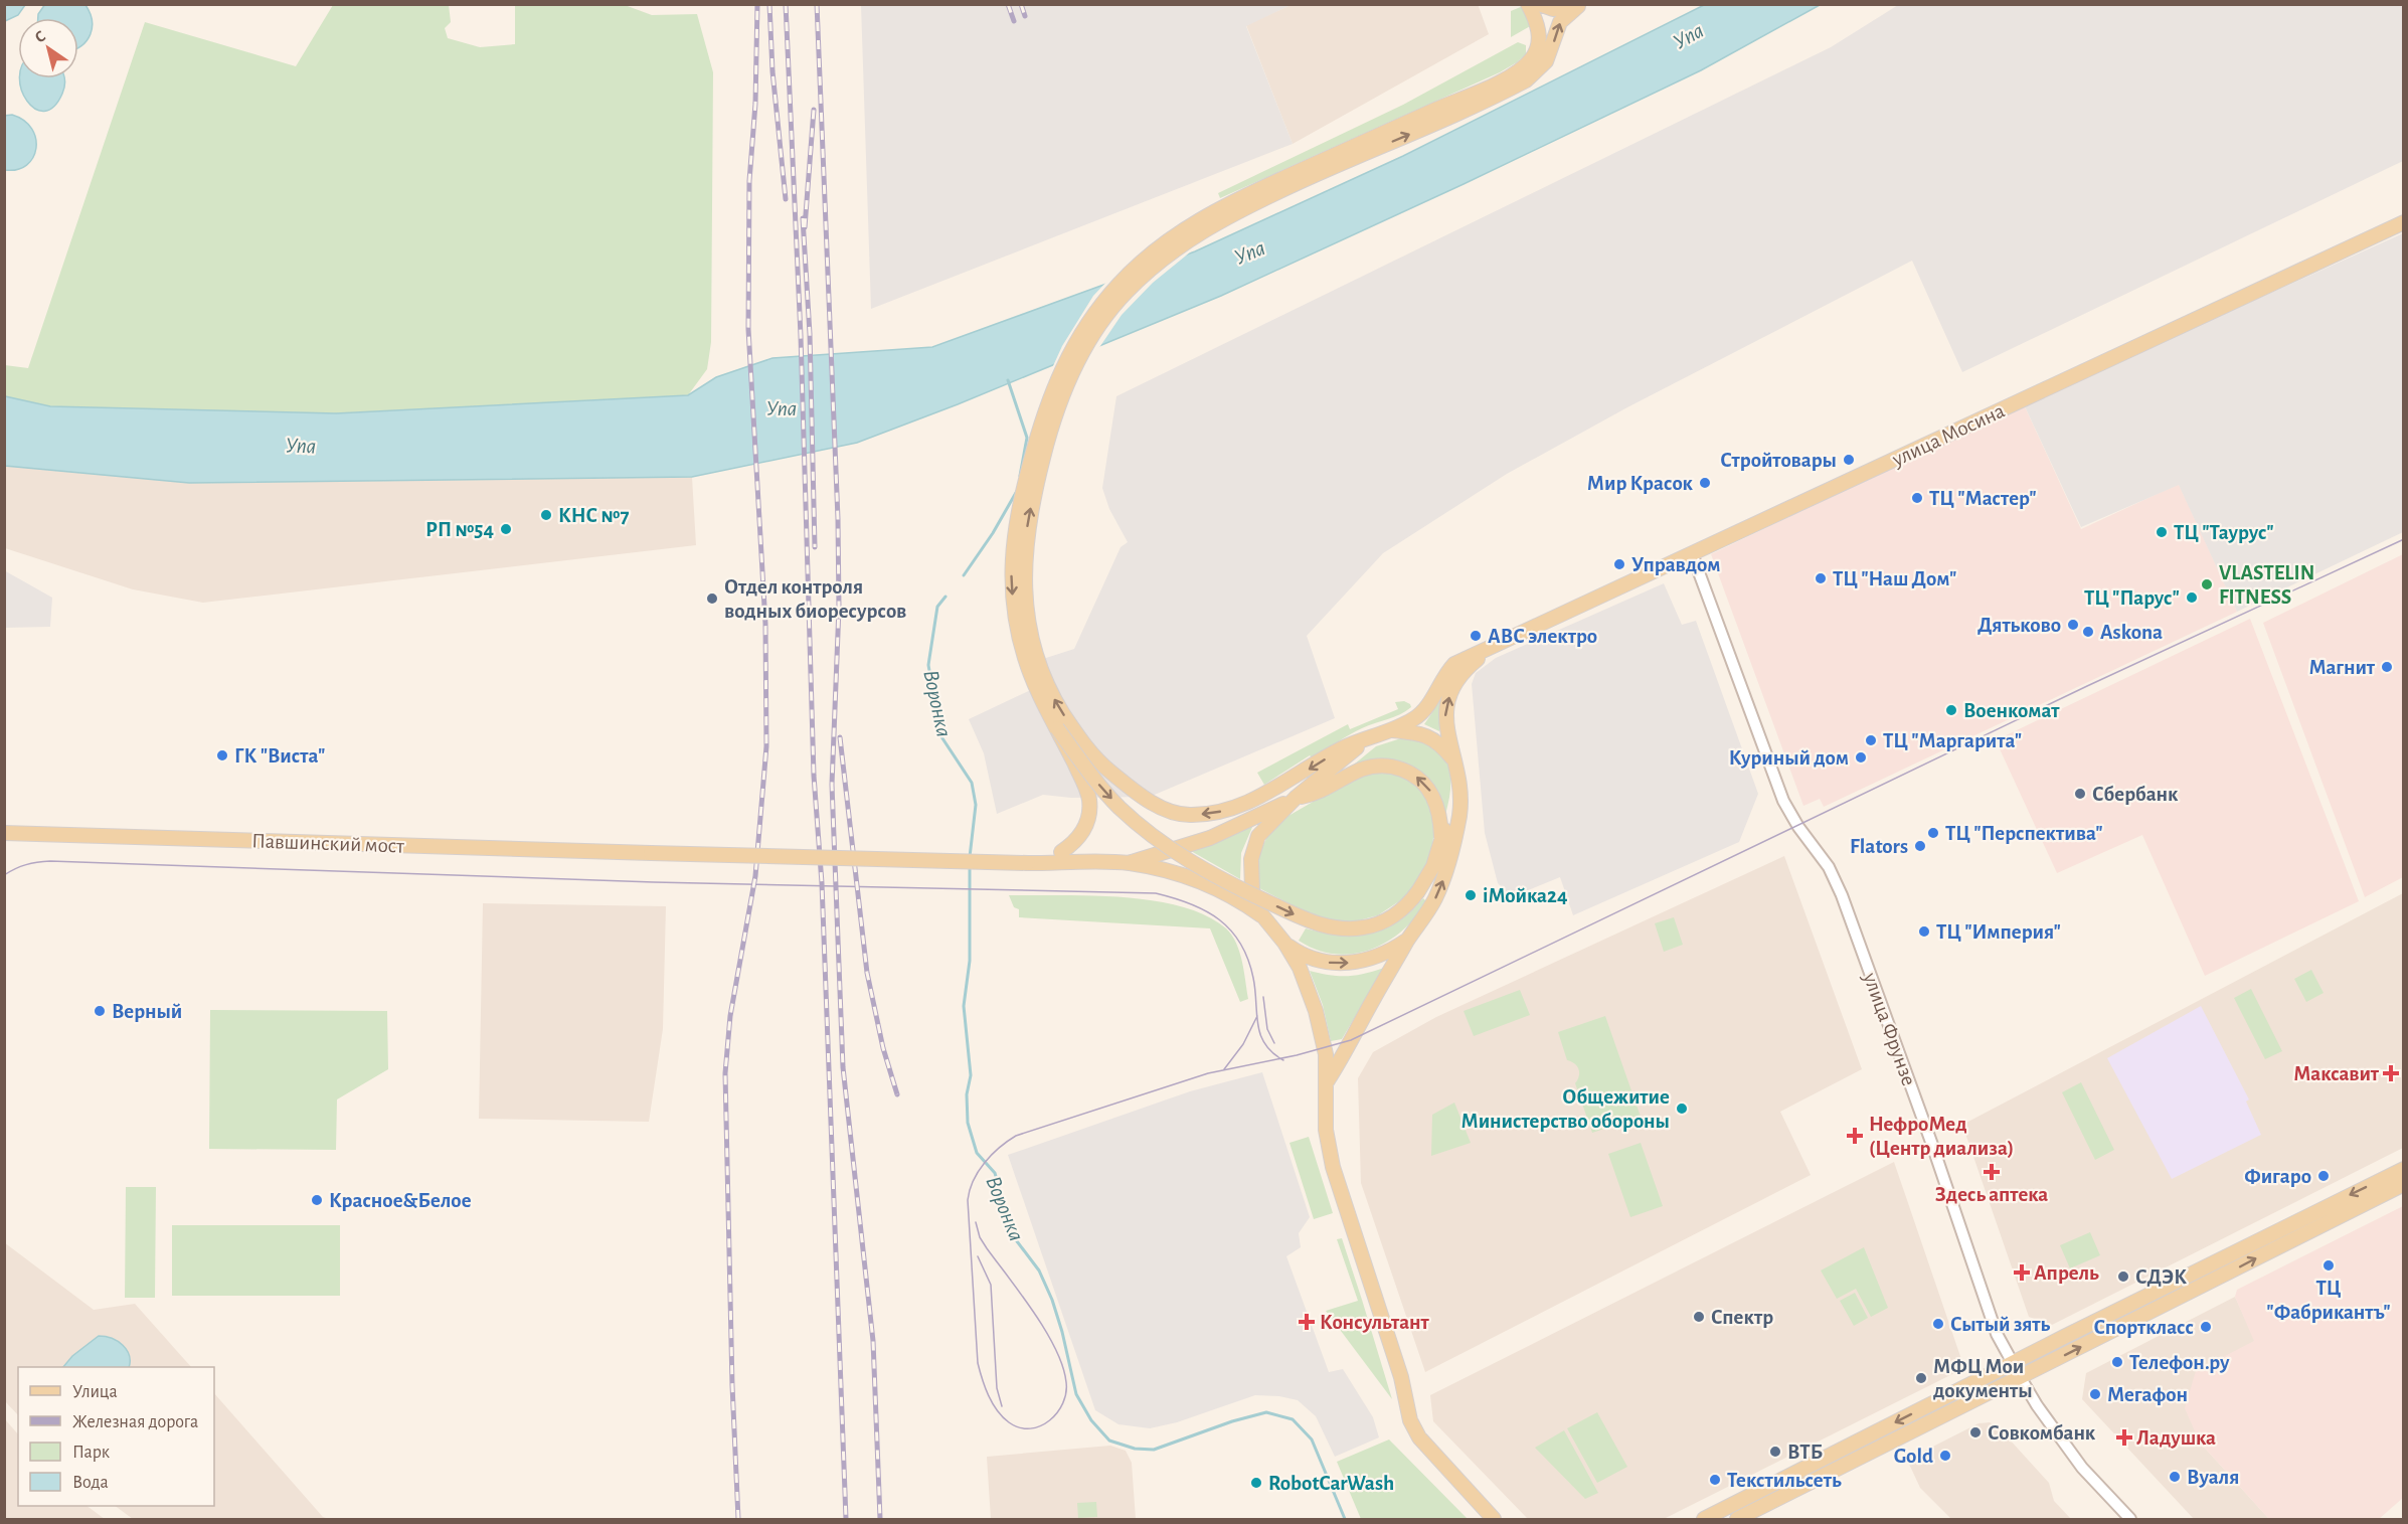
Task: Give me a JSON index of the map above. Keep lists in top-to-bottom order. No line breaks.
{"streets":{"main road":["улица Мосина","Павшинский мост","улица Фрунзе"]},"crossings":[["улица Мосина","улица Фрунзе"]],"water":["Упа","Воронка"],"places":{"other":["Стройтовары","Мир Красок","ТЦ \"Мастер\"","КНС №7","РП №54","ТЦ \"Таурус\"","Управдом","ТЦ \"Наш Дом\"","VLASTELIN FITNESS","ТЦ \"Парус\"","Отдел контроля водных биоресурсов","Дятьково","Askona","АВС электро","Магнит","Военкомат","ТЦ \"Маргарита\"","ГК \"Виста\"","Куриный дом","Сбербанк","ТЦ \"Перспектива\"","Flators","iМойка24","ТЦ \"Империя\"","Верный","Общежитие Министерство обороны","Фигаро","Красное&Белое","ТЦ \"Фабрикантъ\"","СДЭК","Спектр","Сытый зять","Спорткласс","Телефон.ру","МФЦ Мои документы","Мегафон","Совкомбанк","ВТБ","Gold","Вуаля","Текстильсеть","RobotCarWash"],"health":["Максавит","НефроМед (Центр диализа)","Здесь аптека","Апрель","Консультант","Ладушка"]},"legend":["Улица","Железная дорога","Парк","Вода"],"north":"top left"}
